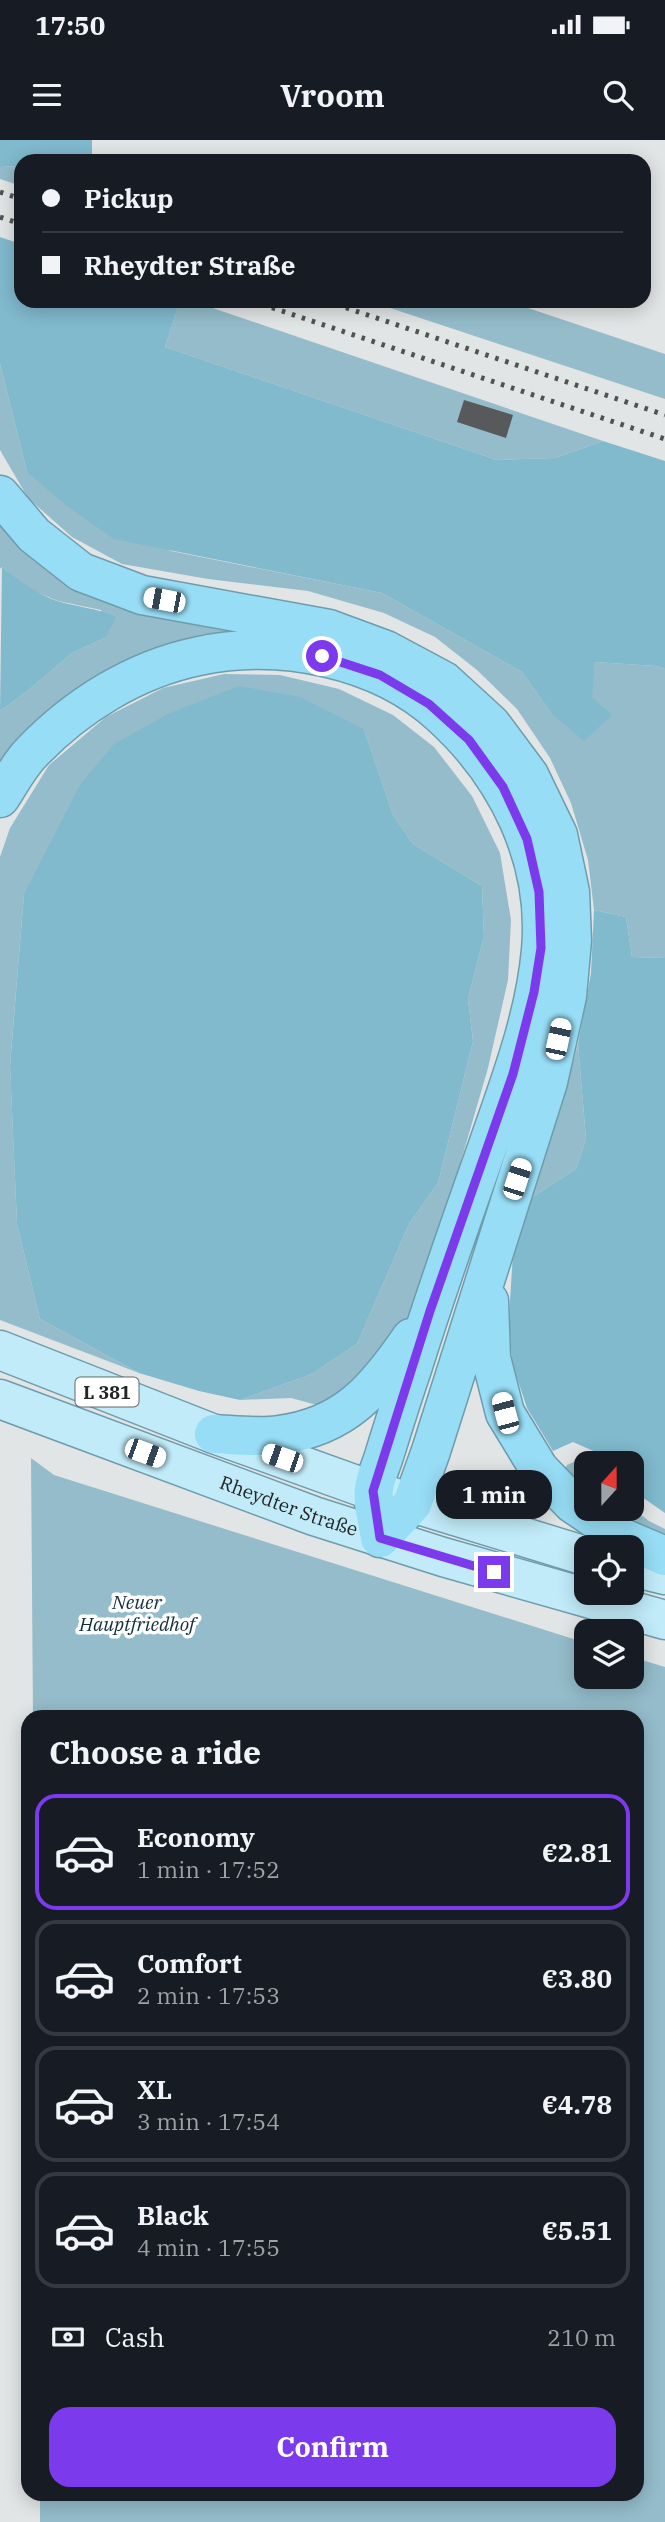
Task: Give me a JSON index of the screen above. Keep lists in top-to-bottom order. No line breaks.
{"streets":{"main road":["L 381","Rheydter Straße"]},"parks":["Neuer Hauptfriedhof"],"north":"top","page":{"status":"17:50","header":"Vroom","banner":["Pickup","Rheydter Straße"],"bubble":"1 min","heading":"Choose a ride","list":[{"name":"Economy","note":"1 min · 17:52","value":"€2.81"},{"name":"Comfort","note":"2 min · 17:53","value":"€3.80"},{"name":"XL","note":"3 min · 17:54","value":"€4.78"},{"name":"Black","note":"4 min · 17:55","value":"€5.51"}],"pay":["Cash","210 m"],"buttons":"Confirm"}}
